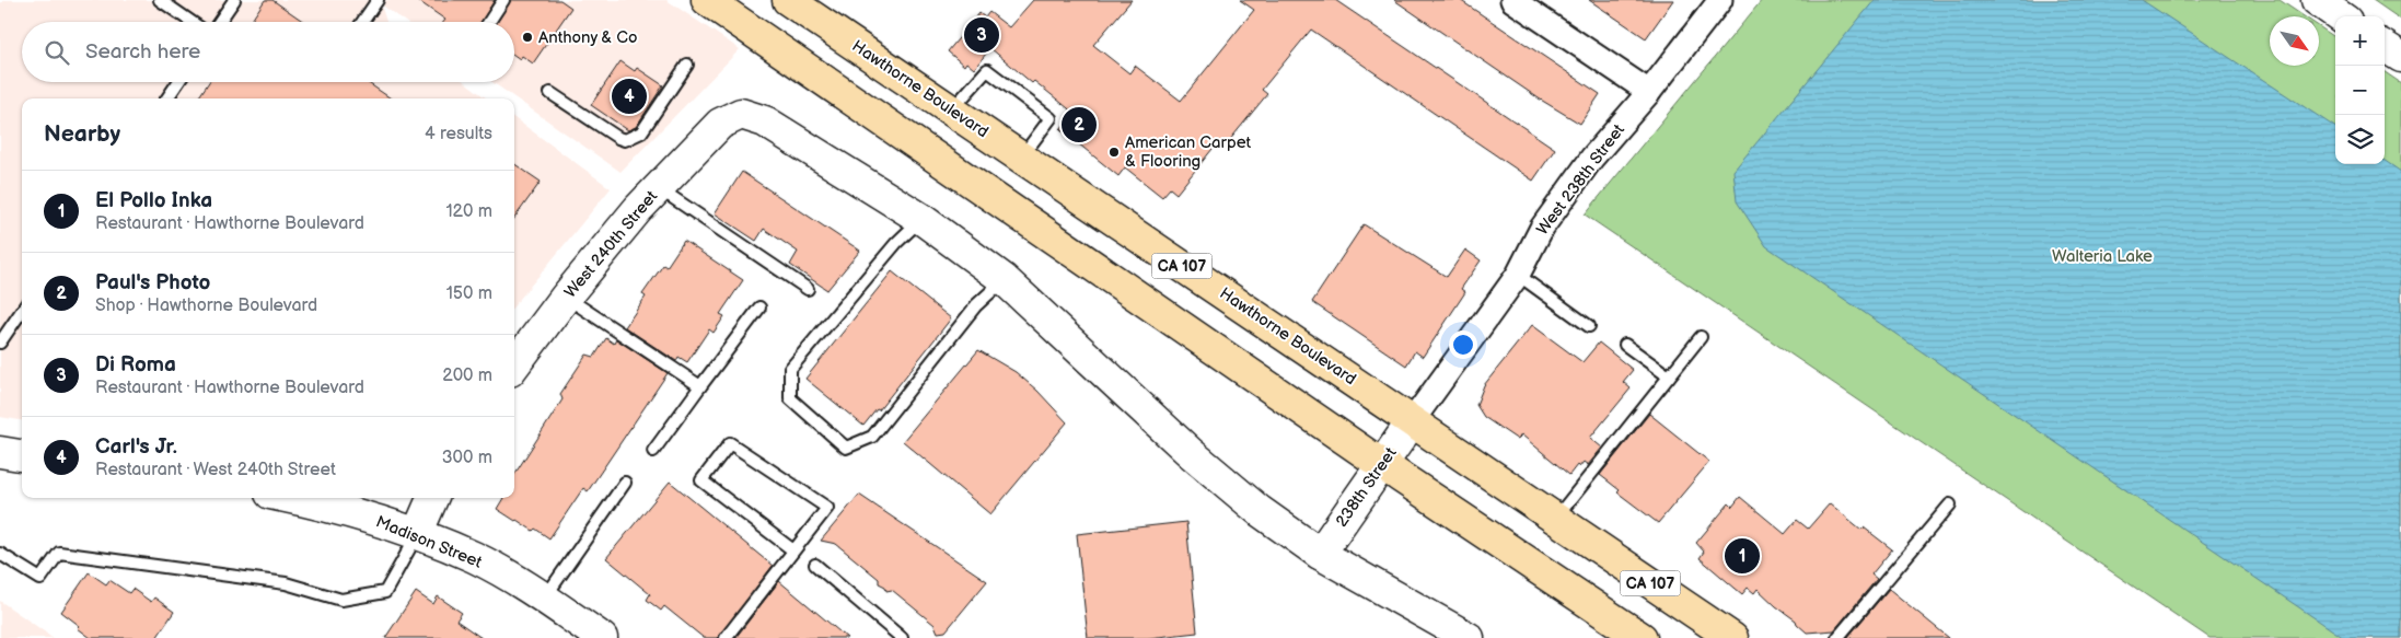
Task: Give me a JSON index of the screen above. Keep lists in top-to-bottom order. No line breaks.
{"streets":{"main road":["Hawthorne Boulevard","CA 107"],"street":["West 238th Street","West 240th Street","238th Street","Madison Street"]},"crossings":[["Hawthorne Boulevard","West 238th Street"],["Hawthorne Boulevard","238th Street"],["West 238th Street","238th Street"],["CA 107","238th Street"]],"parks":["Walteria Lake"],"places":["Anthony & Co","American Carpet & Flooring"],"north":"bottom right","page":{"pins":["3","4","2","1"],"map_buttons":["+","−"],"search":"Search here","heading":["Nearby","4 results"],"list":[{"mark":"1","name":"El Pollo Inka","note":"Restaurant · Hawthorne Boulevard","value":"120 m"},{"mark":"2","name":"Paul's Photo","note":"Shop · Hawthorne Boulevard","value":"150 m"},{"mark":"3","name":"Di Roma","note":"Restaurant · Hawthorne Boulevard","value":"200 m"},{"mark":"4","name":"Carl's Jr.","note":"Restaurant · West 240th Street","value":"300 m"}]}}
